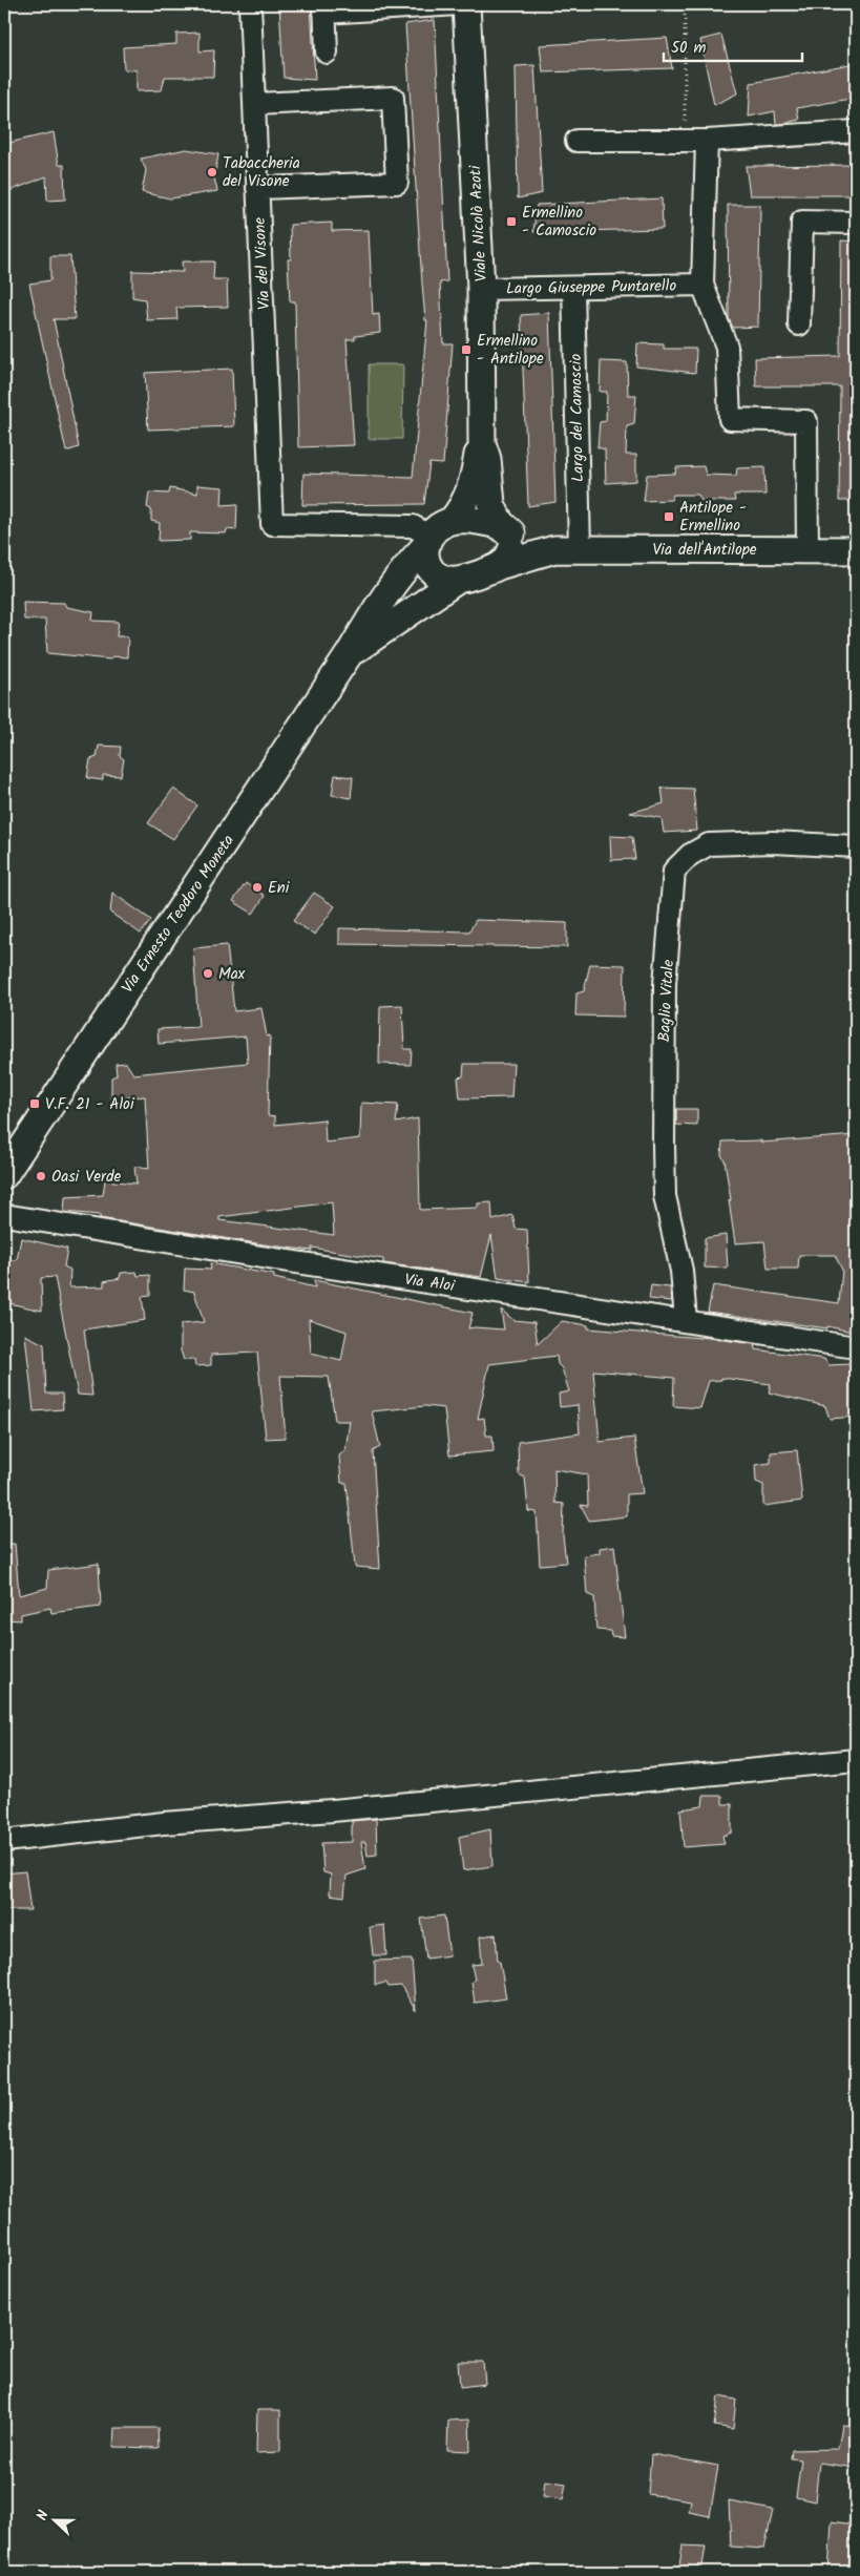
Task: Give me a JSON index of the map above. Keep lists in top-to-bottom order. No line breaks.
{"streets":{"street":["Viale Nicolò Azoti","Via del Visone","Largo Giuseppe Puntarello","Largo del Camoscio","Via dell'Antilope","Via Ernesto Teodoro Moneta","Baglio Vitale","Via Aloi"]},"crossings":[["Viale Nicolò Azoti","Largo Giuseppe Puntarello"],["Via del Visone","Via Ernesto Teodoro Moneta"],["Largo Giuseppe Puntarello","Largo del Camoscio"],["Largo del Camoscio","Via dell'Antilope"],["Baglio Vitale","Via Aloi"]],"places":{"other":["Tabaccheria del Visone","Eni","Max","Oasi Verde"],"transit":["Ermellino - Camoscio","Ermellino - Antilope","Antilope - Ermellino","V.F. 21 - Aloi"]},"scale_bar":"50 m","north":"left"}
